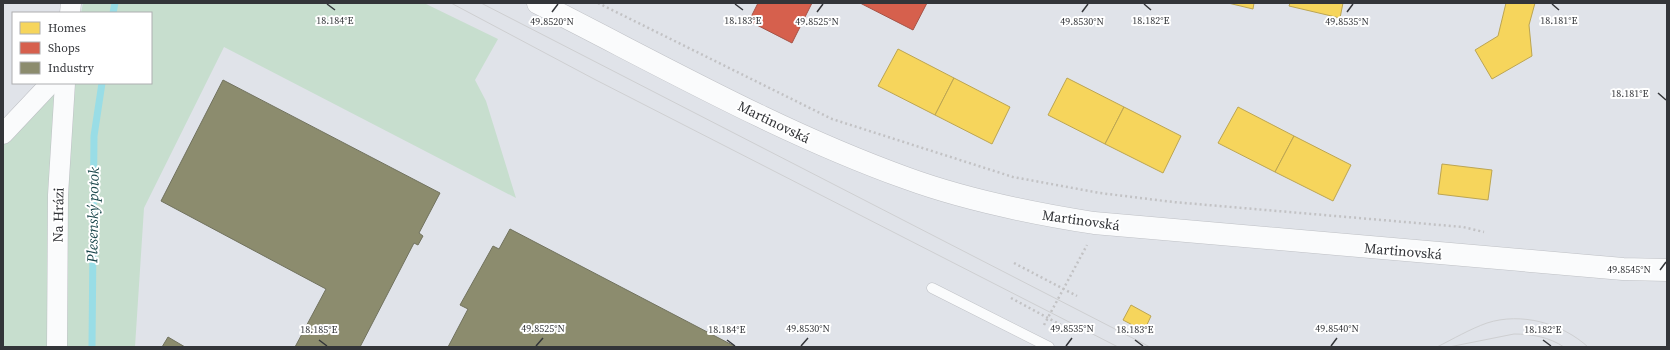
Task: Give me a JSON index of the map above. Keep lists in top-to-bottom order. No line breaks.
{"streets":{"street":["Martinovská","Na Hrázi"]},"water":["Plesenský potok"],"legend":["Homes","Shops","Industry"],"coordinates":["18.181°E","18.184°E","18.183°E","18.182°E","49.8520°N","49.8525°N","49.8530°N","49.8535°N","49.8545°N","49.8540°N","18.185°E"]}
